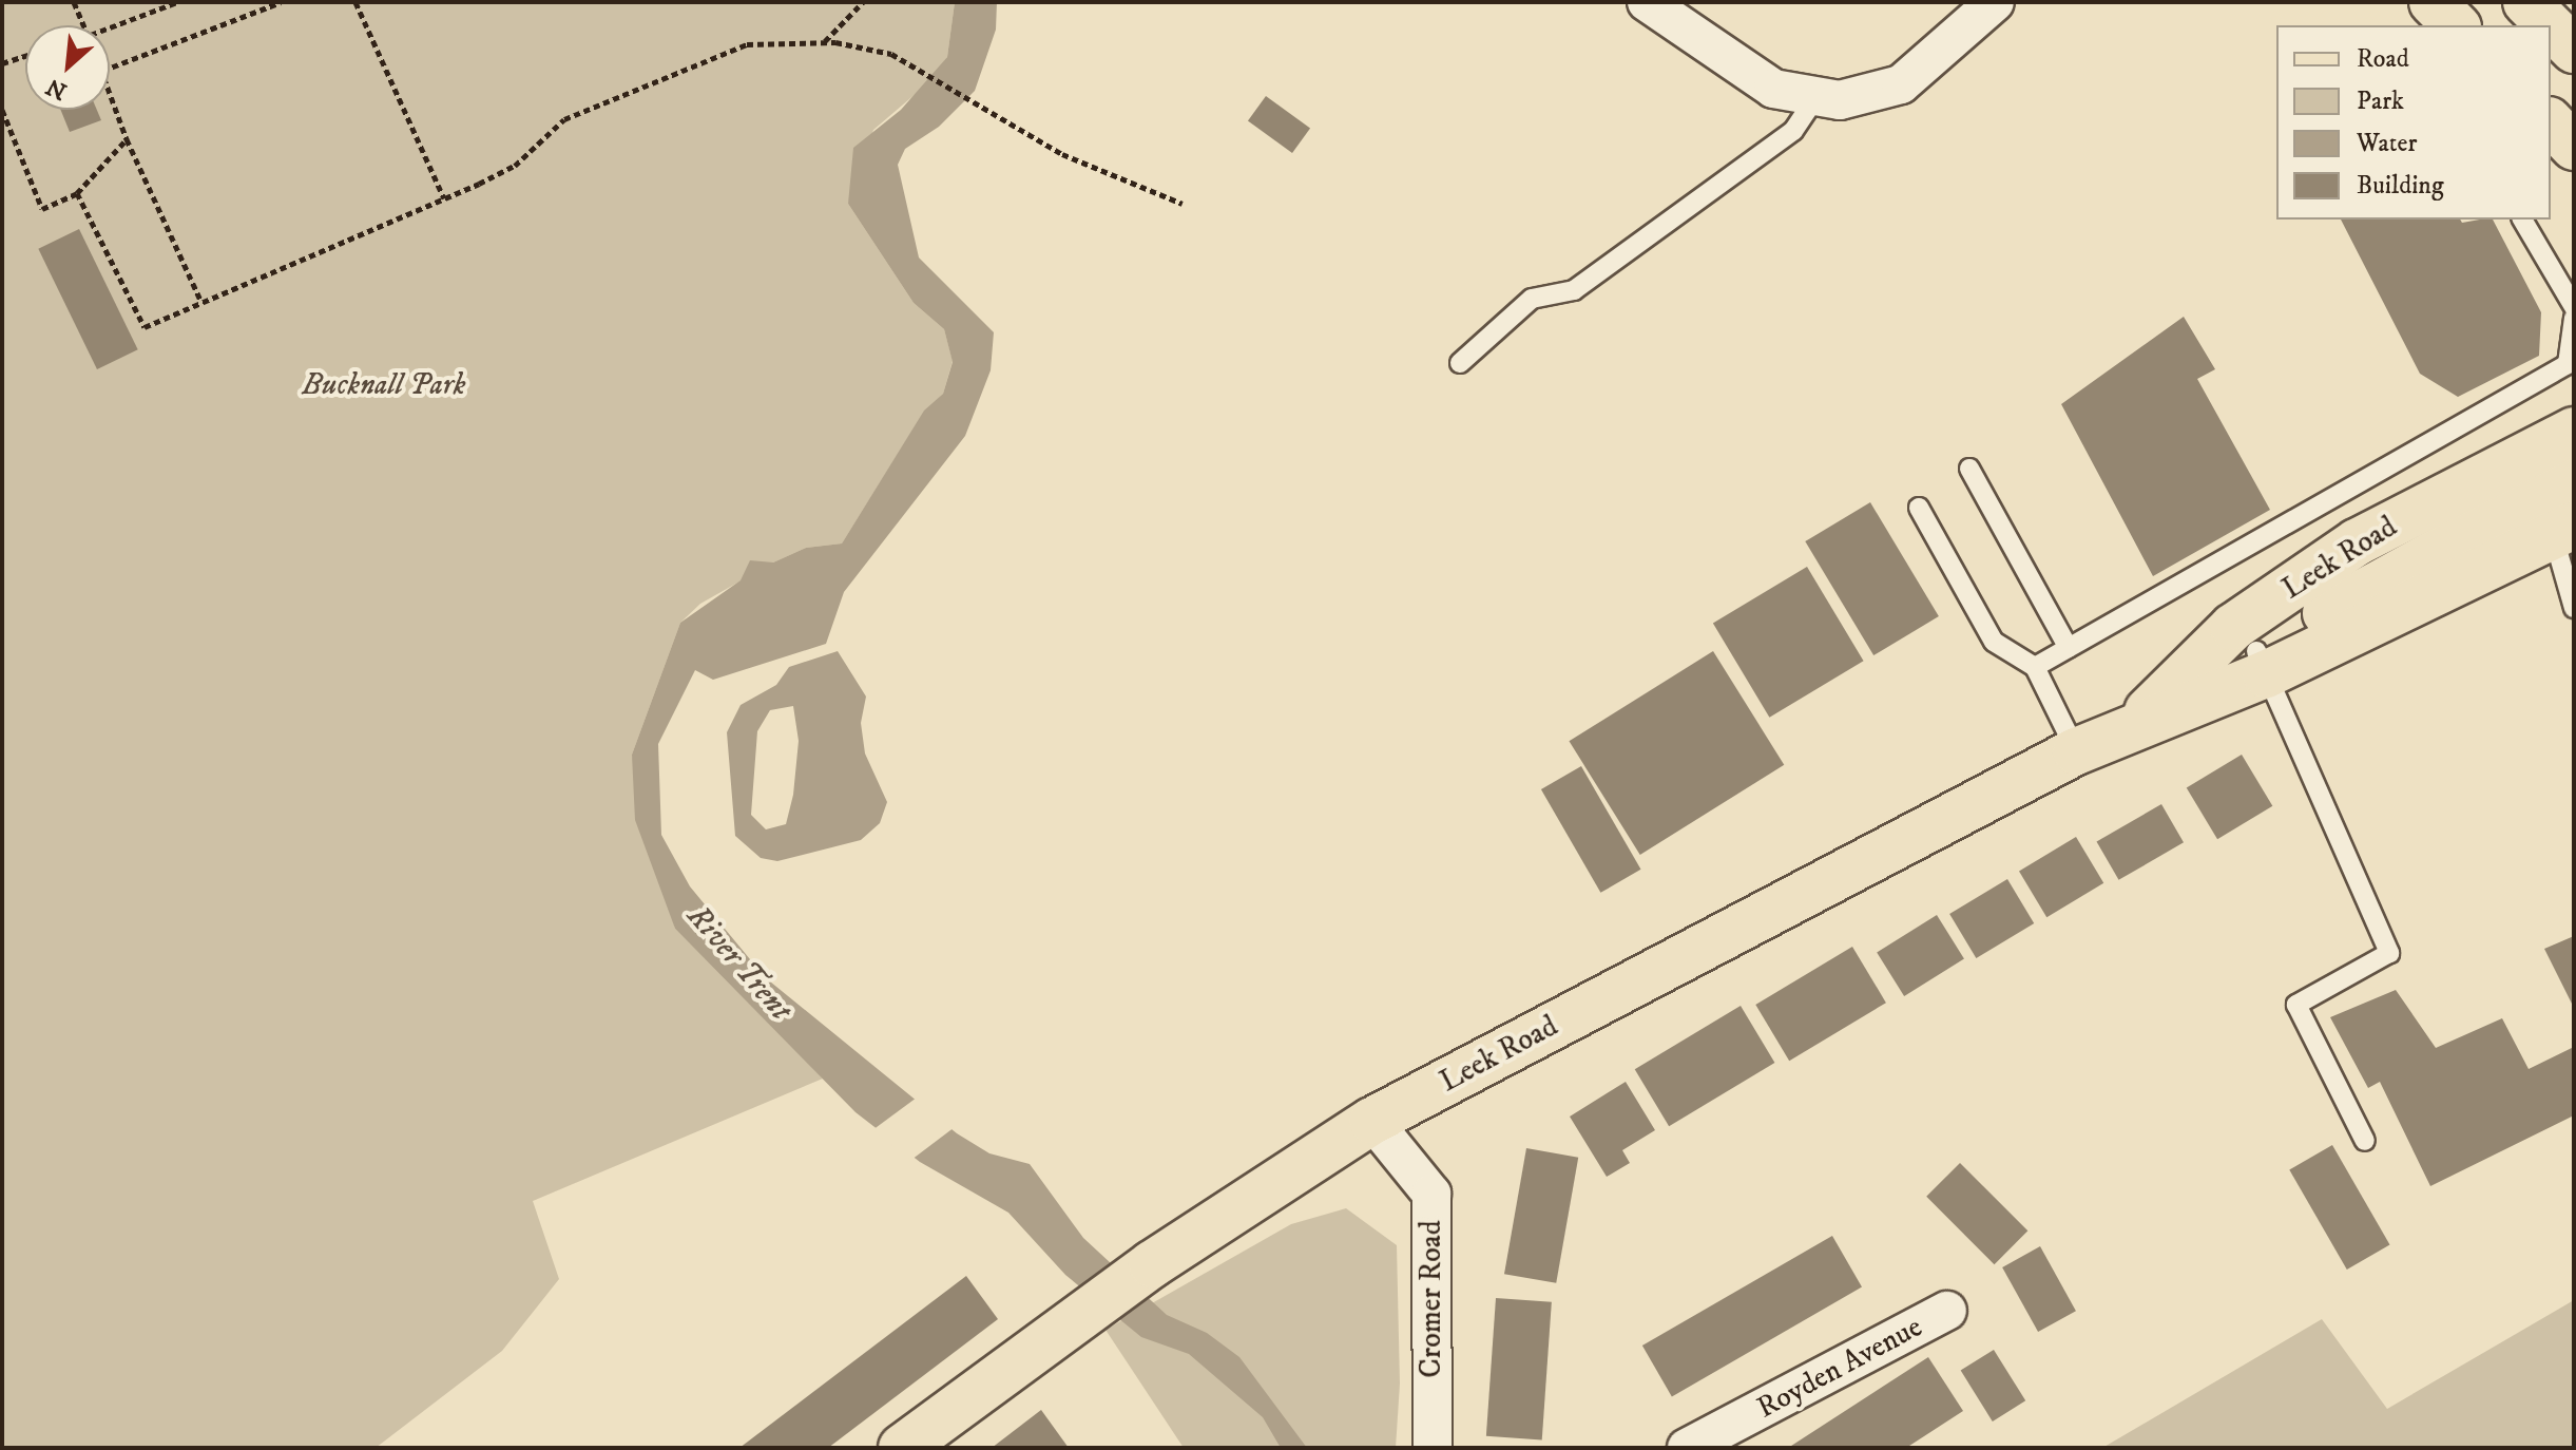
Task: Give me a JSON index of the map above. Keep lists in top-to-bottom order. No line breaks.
{"streets":{"main road":["Leek Road"],"street":["Cromer Road","Royden Avenue"]},"crossings":[["Leek Road","Cromer Road"]],"water":["River Trent"],"parks":["Bucknall Park"],"legend":["Road","Park","Water","Building"],"north":"bottom left"}
